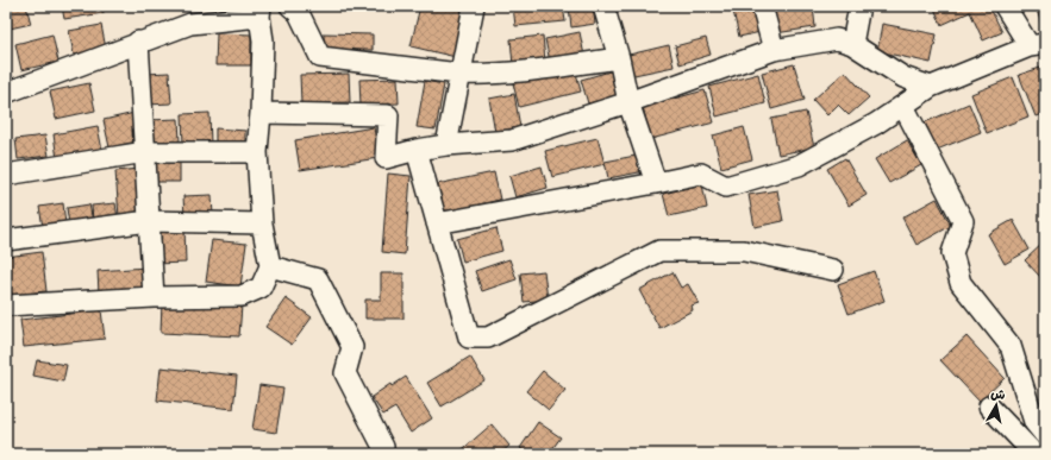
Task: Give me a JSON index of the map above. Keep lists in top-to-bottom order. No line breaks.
{"north":"top"}
